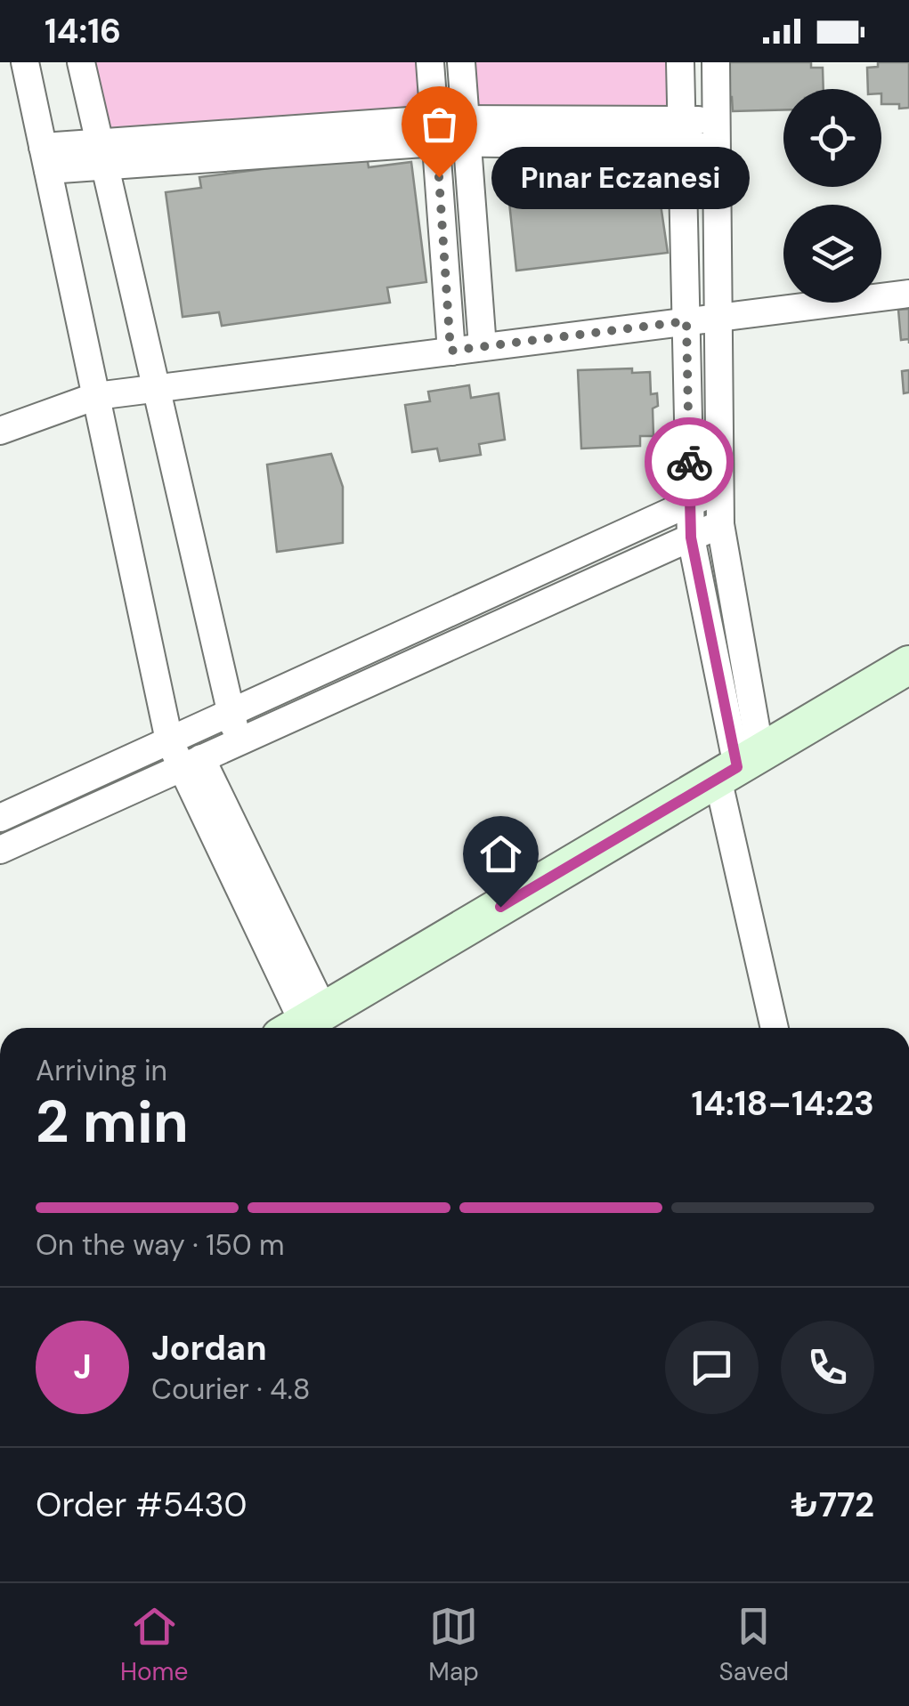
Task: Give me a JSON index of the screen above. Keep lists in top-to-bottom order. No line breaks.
{"places":["Pınar Eczanesi"],"page":{"status":"14:16","bubble":"Pınar Eczanesi","heading":["2 min","Arriving in","14:18–14:23"],"panel":["Jordan","Courier · 4.8","Order #5430","₺772"],"bar":"On the way · 150 m","round":"J","tabs":["Home","Map","Saved"]}}
